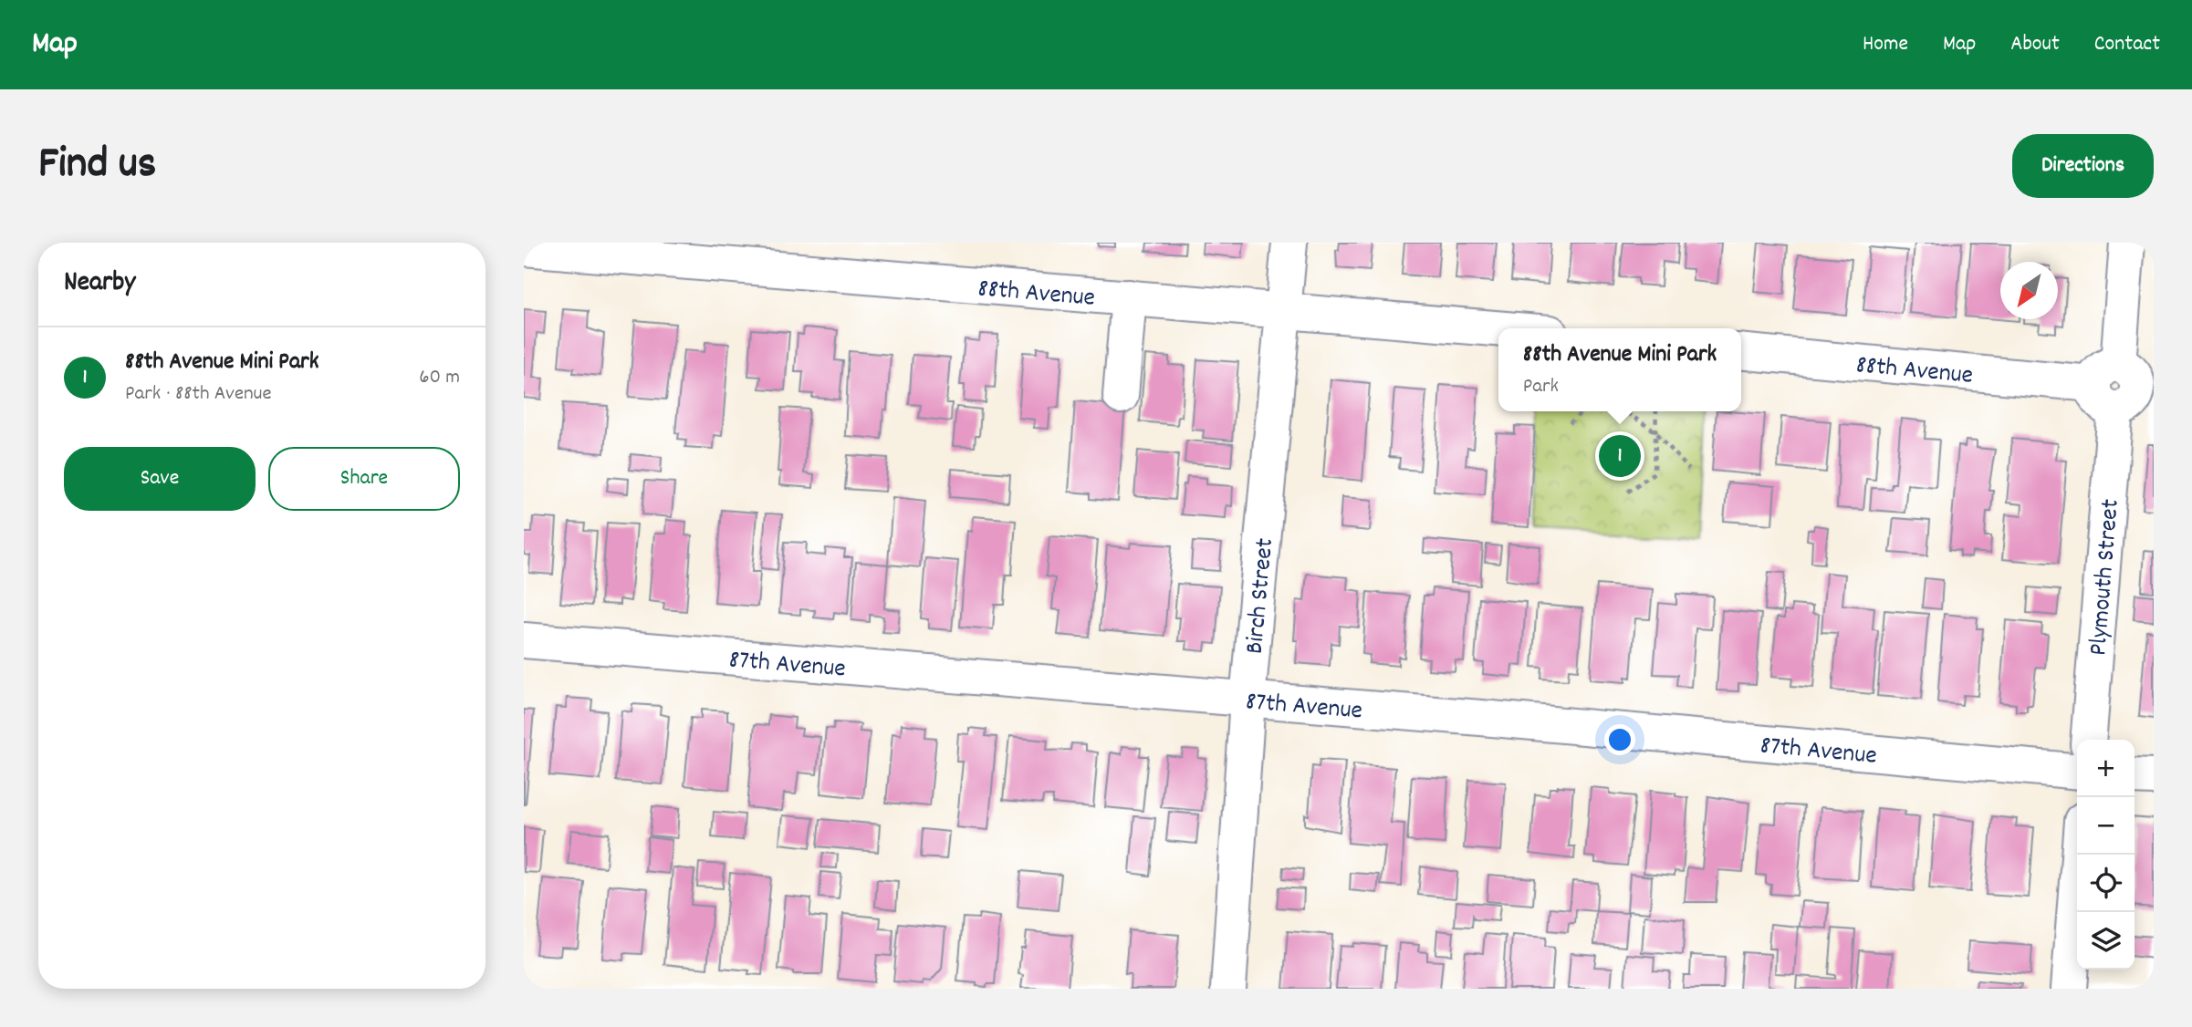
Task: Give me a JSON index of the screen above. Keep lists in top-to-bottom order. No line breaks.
{"streets":{"street":["88th Avenue","Plymouth Street","Birch Street","87th Avenue"]},"crossings":[["88th Avenue","Plymouth Street"],["88th Avenue","Birch Street"],["Birch Street","87th Avenue"]],"north":"bottom left","page":{"header":"Map","nav":["Home","Map","About","Contact"],"title":"Find us","buttons":["Directions",["Save","Share"]],"heading":"Nearby","list":[{"mark":"1","name":"88th Avenue Mini Park","note":"Park · 88th Avenue","value":"60 m"}],"popup":["88th Avenue Mini Park","Park"],"pins":"1","map_buttons":["+","−"]}}
